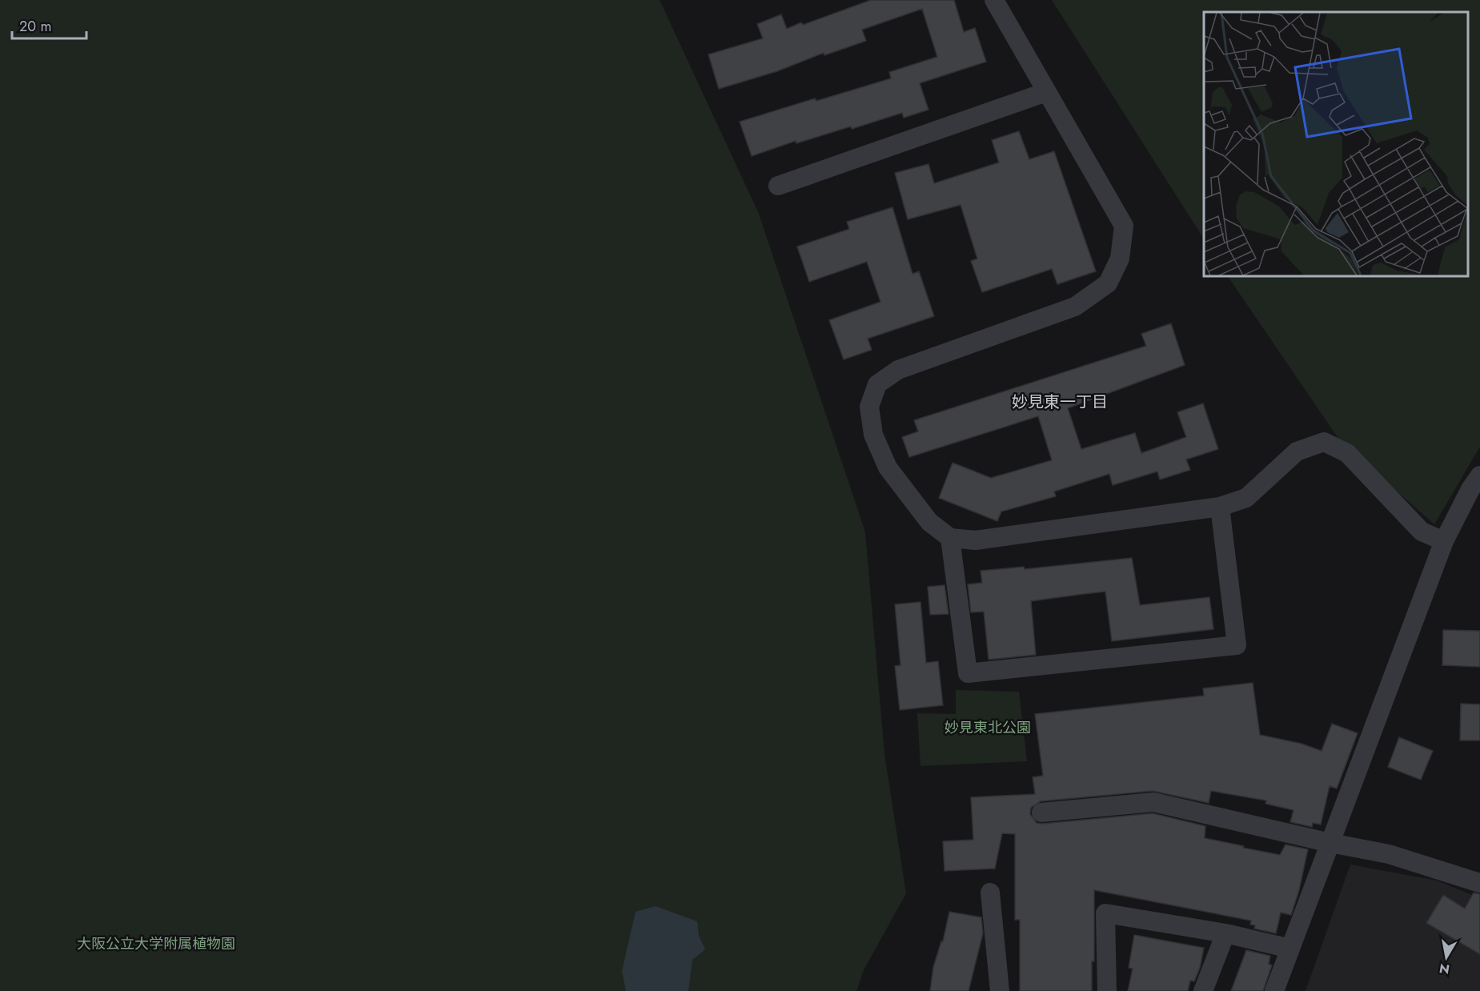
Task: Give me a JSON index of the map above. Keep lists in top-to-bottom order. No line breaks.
{"districts":["妙見東一丁目"],"parks":["妙見東北公園","大阪公立大学附属植物園"],"scale_bar":"20 m","north":"bottom"}
